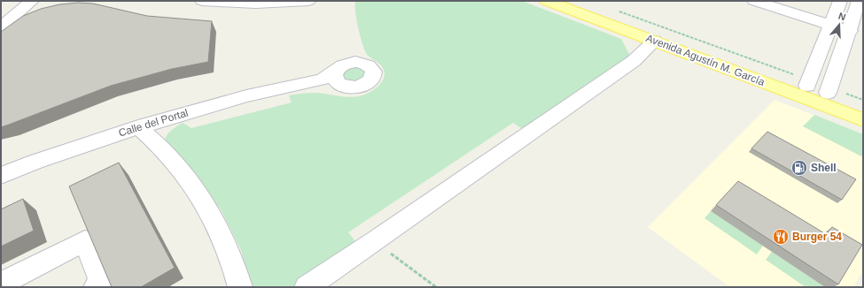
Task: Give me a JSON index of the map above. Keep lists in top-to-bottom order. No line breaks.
{"streets":{"main road":["Avenida Agustín M. García"],"street":["Calle del Portal"]},"places":{"fuel station":["Shell"],"restaurant":["Burger 54"]},"north":"top"}
